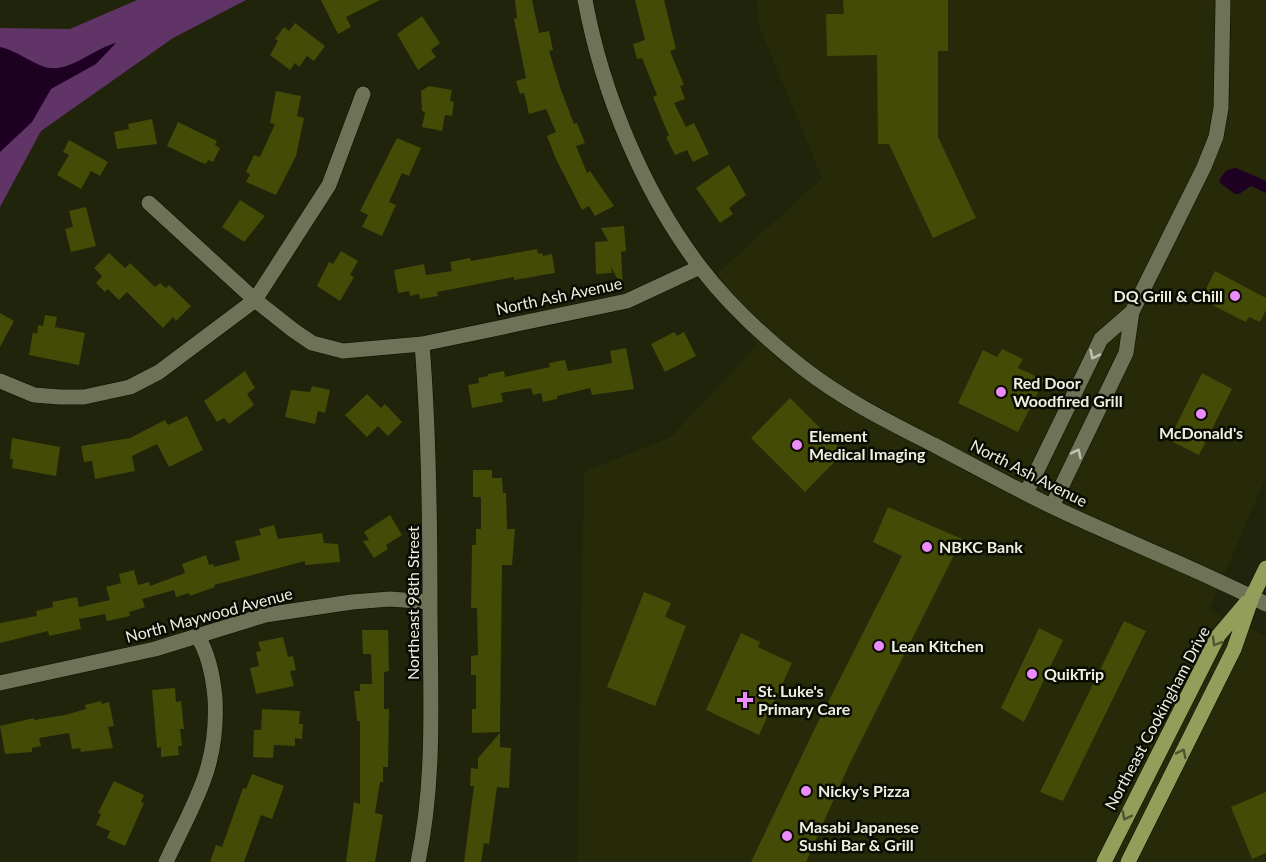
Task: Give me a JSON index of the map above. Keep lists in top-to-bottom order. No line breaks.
{"streets":{"main road":["Northeast Cookingham Drive"],"street":["North Ash Avenue","Northeast 98th Street","North Maywood Avenue"]},"crossings":[["North Ash Avenue","Northeast 98th Street"],["North Ash Avenue","Northeast Cookingham Drive"],["Northeast 98th Street","North Maywood Avenue"]],"places":{"other":["DQ Grill & Chill","Red Door Woodfired Grill","McDonald's","Element Medical Imaging","NBKC Bank","Lean Kitchen","QuikTrip","Nicky's Pizza","Masabi Japanese Sushi Bar & Grill"],"health":["St. Luke's Primary Care"]}}
